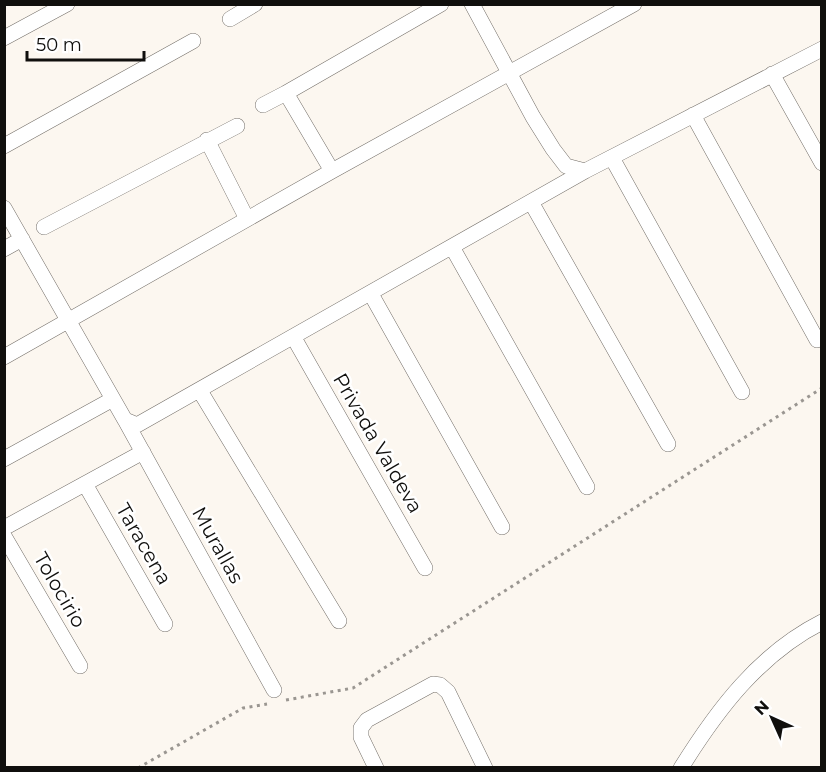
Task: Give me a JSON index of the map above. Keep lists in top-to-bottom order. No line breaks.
{"streets":{"street":["Privada Valdeva","Taracena","Murallas","Tolocirio"]},"scale_bar":"50 m","north":"top left"}
